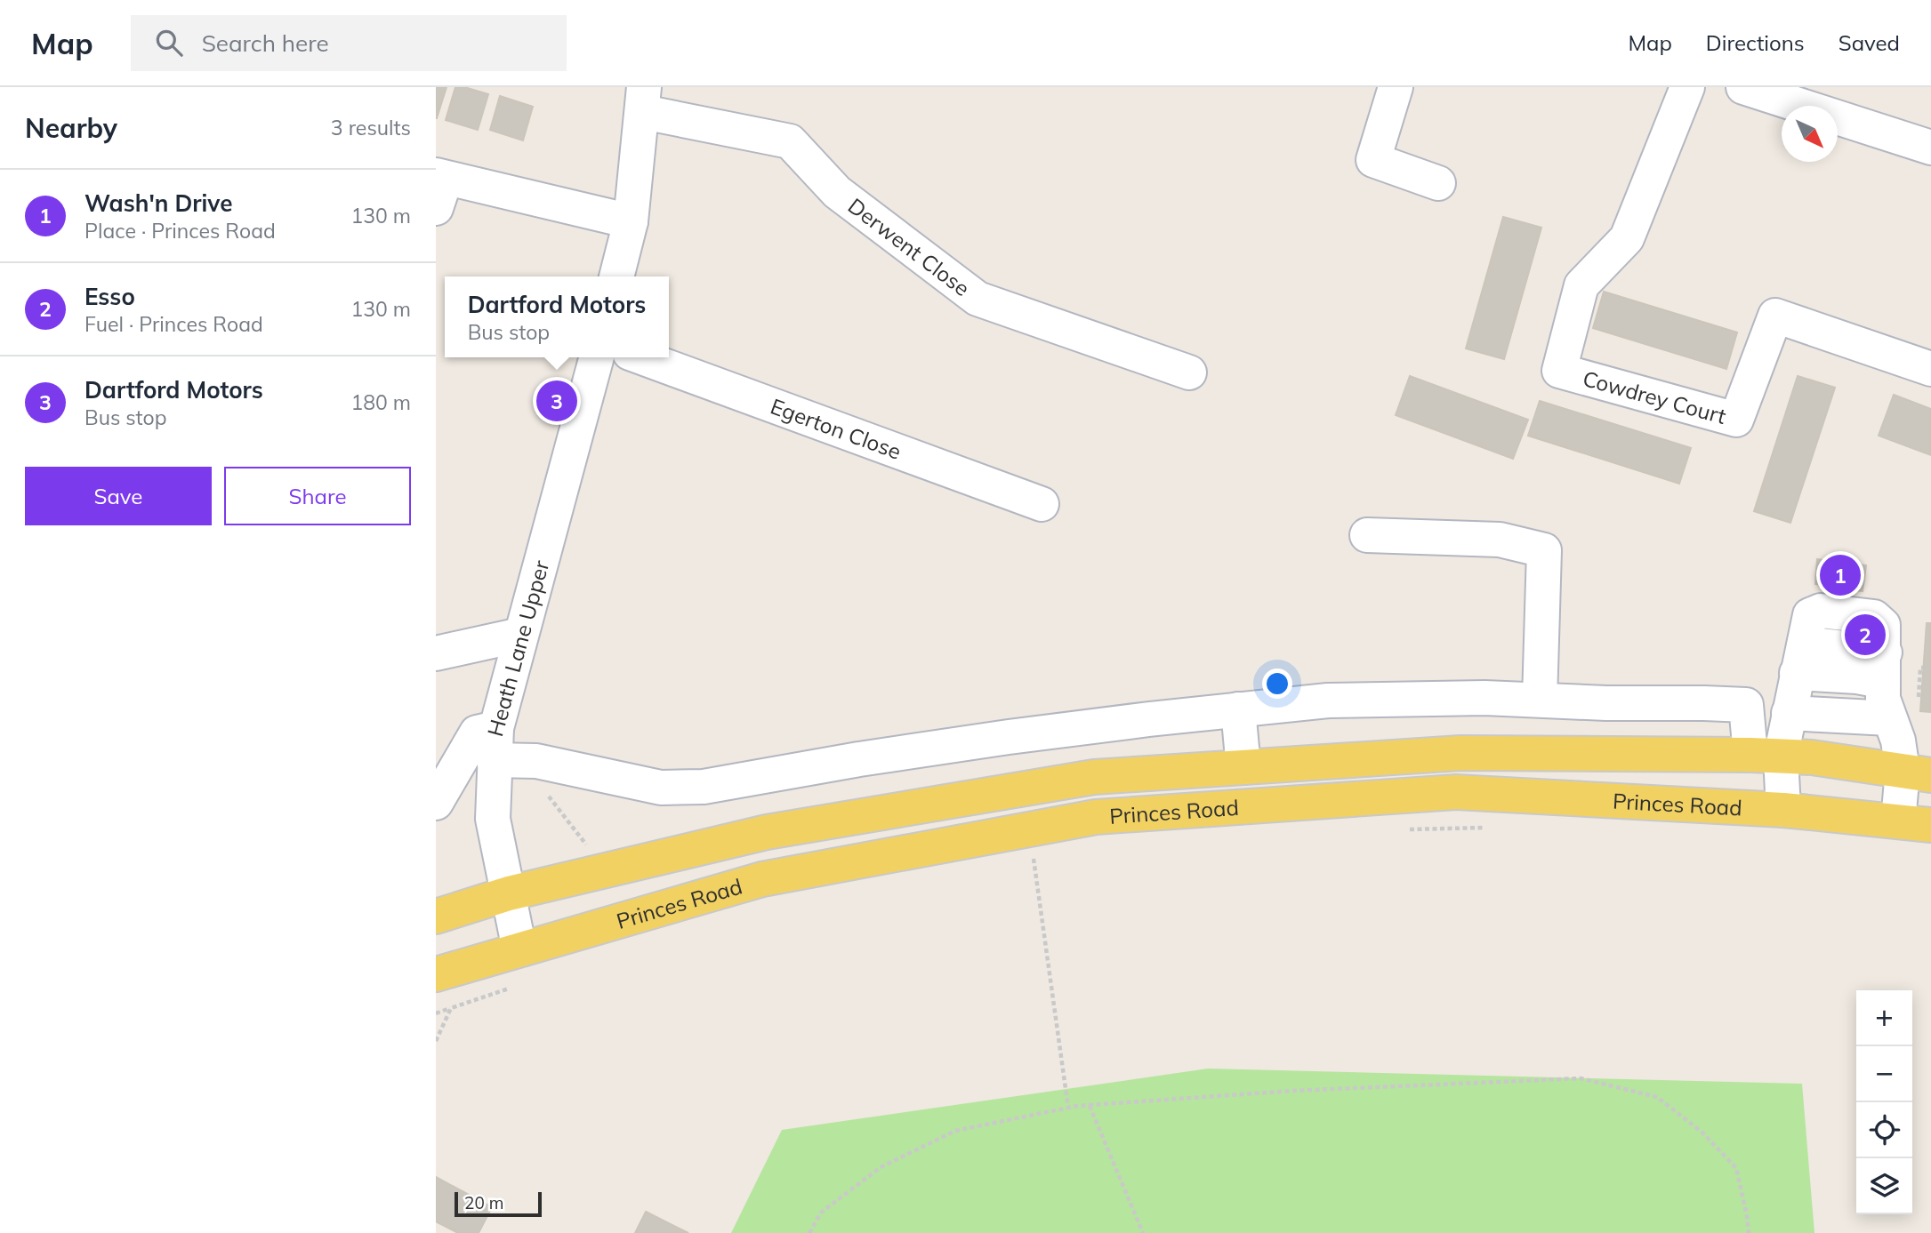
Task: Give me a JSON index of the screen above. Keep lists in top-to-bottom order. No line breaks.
{"streets":{"main road":["Princes Road"],"street":["Derwent Close","Cowdrey Court","Egerton Close","Heath Lane Upper"]},"crossings":[["Heath Lane Upper","Princes Road"]],"scale_bar":"20 m","north":"bottom right","page":{"header":"Map","search":"Search here","nav":["Map","Directions","Saved"],"heading":["Nearby","3 results"],"list":[{"mark":"1","name":"Wash'n Drive","note":"Place · Princes Road","value":"130 m"},{"mark":"2","name":"Esso","note":"Fuel · Princes Road","value":"130 m"},{"mark":"3","name":"Dartford Motors","note":"Bus stop","value":"180 m"}],"popup":["Dartford Motors","Bus stop"],"pins":["3","1","2"],"buttons":["Save","Share"],"map_buttons":["+","−"],"scale":"20 m"}}
